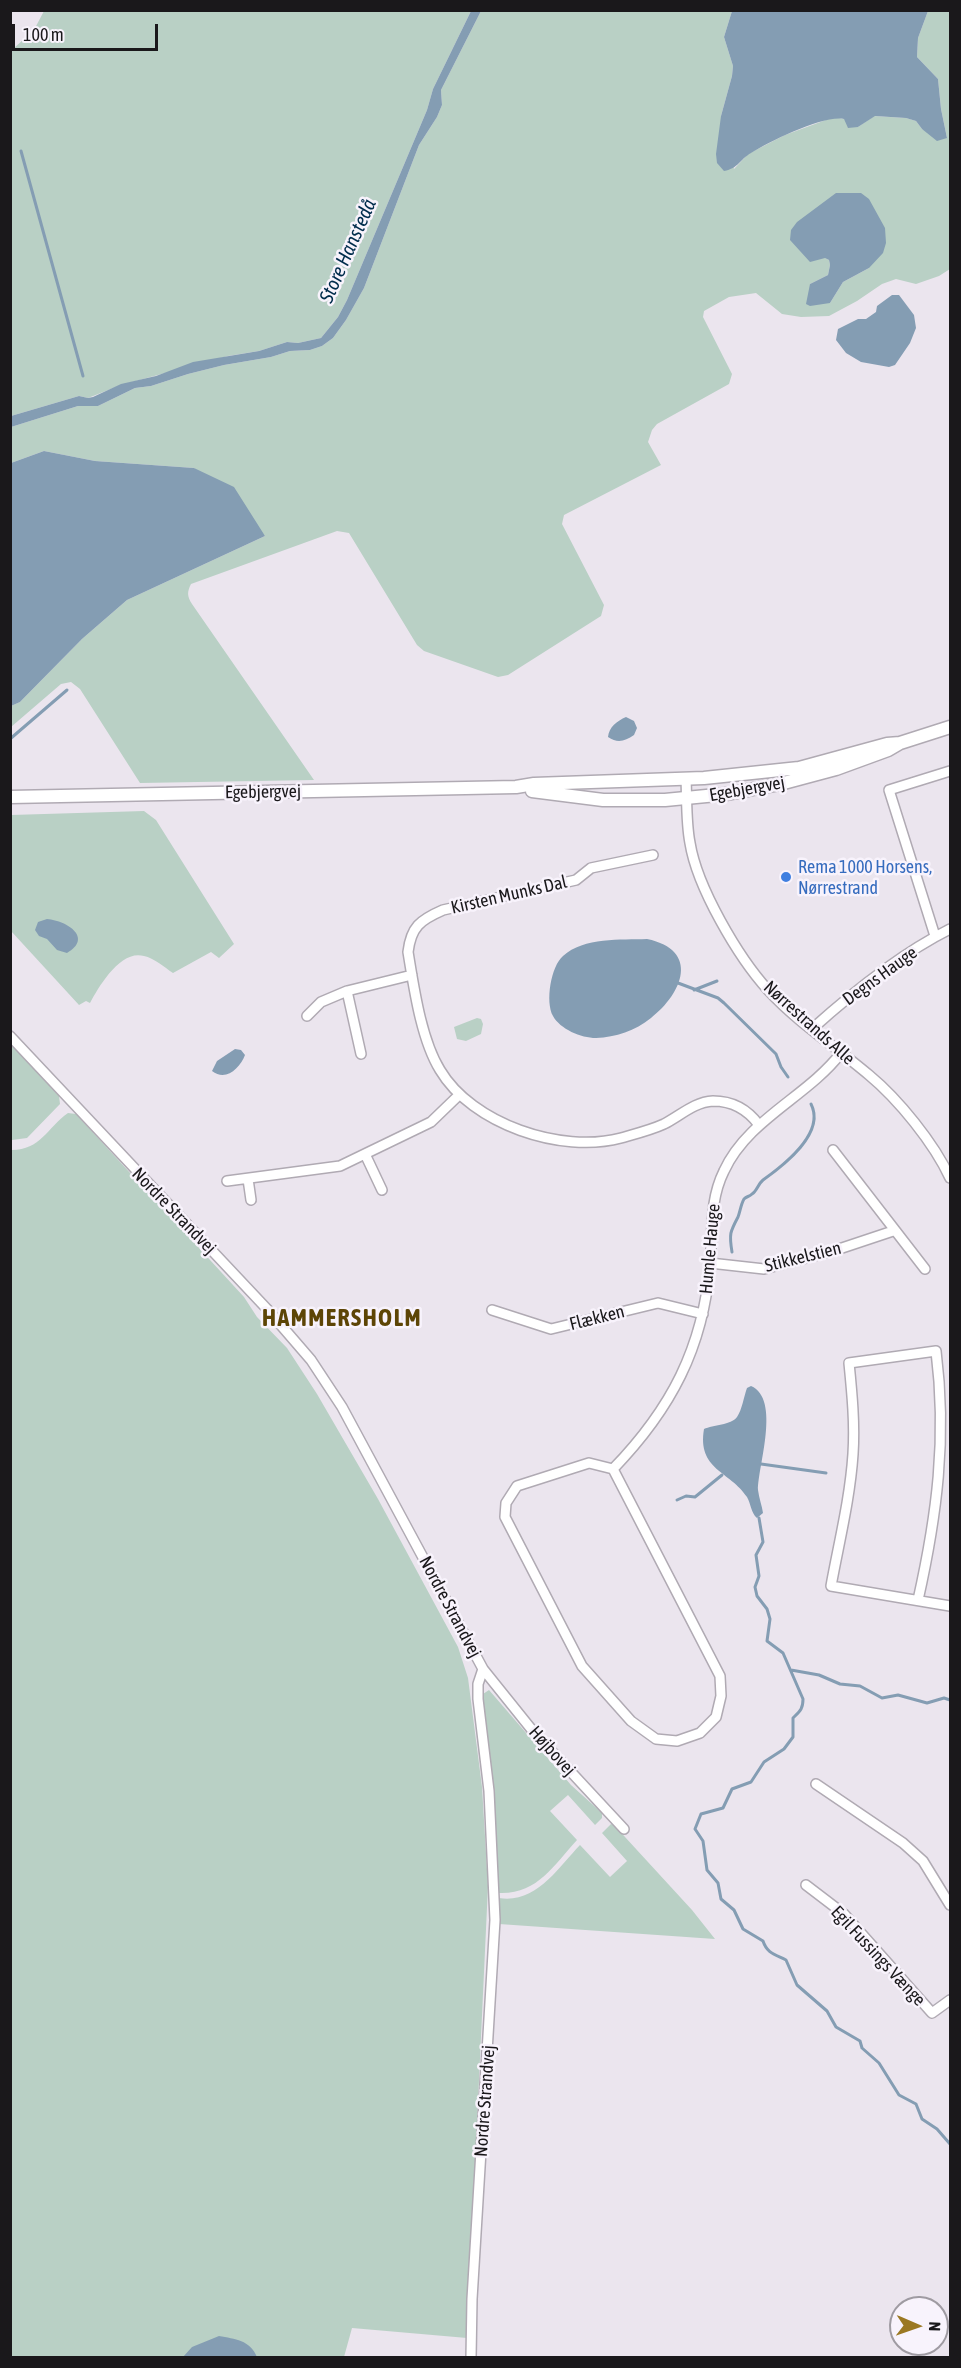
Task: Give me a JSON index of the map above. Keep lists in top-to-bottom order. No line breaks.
{"streets":{"street":["Egebjergvej","Kirsten Munks Dal","Degns Hauge","Nørrestrands Alle","Nordre Strandvej","Humle Hauge","Stikkelstien","Flækken","Højbovej","Egil Fussings Vænge"]},"crossings":[["Egebjergvej","Nørrestrands Alle"],["Kirsten Munks Dal","Humle Hauge"],["Degns Hauge","Nørrestrands Alle"],["Nørrestrands Alle","Humle Hauge"],["Nordre Strandvej","Højbovej"],["Humle Hauge","Stikkelstien"],["Humle Hauge","Flækken"]],"districts":["HAMMERSHOLM"],"water":["Store Hanstedå"],"places":["Rema 1000 Horsens, Nørrestrand"],"scale_bar":"100 m","north":"right"}
